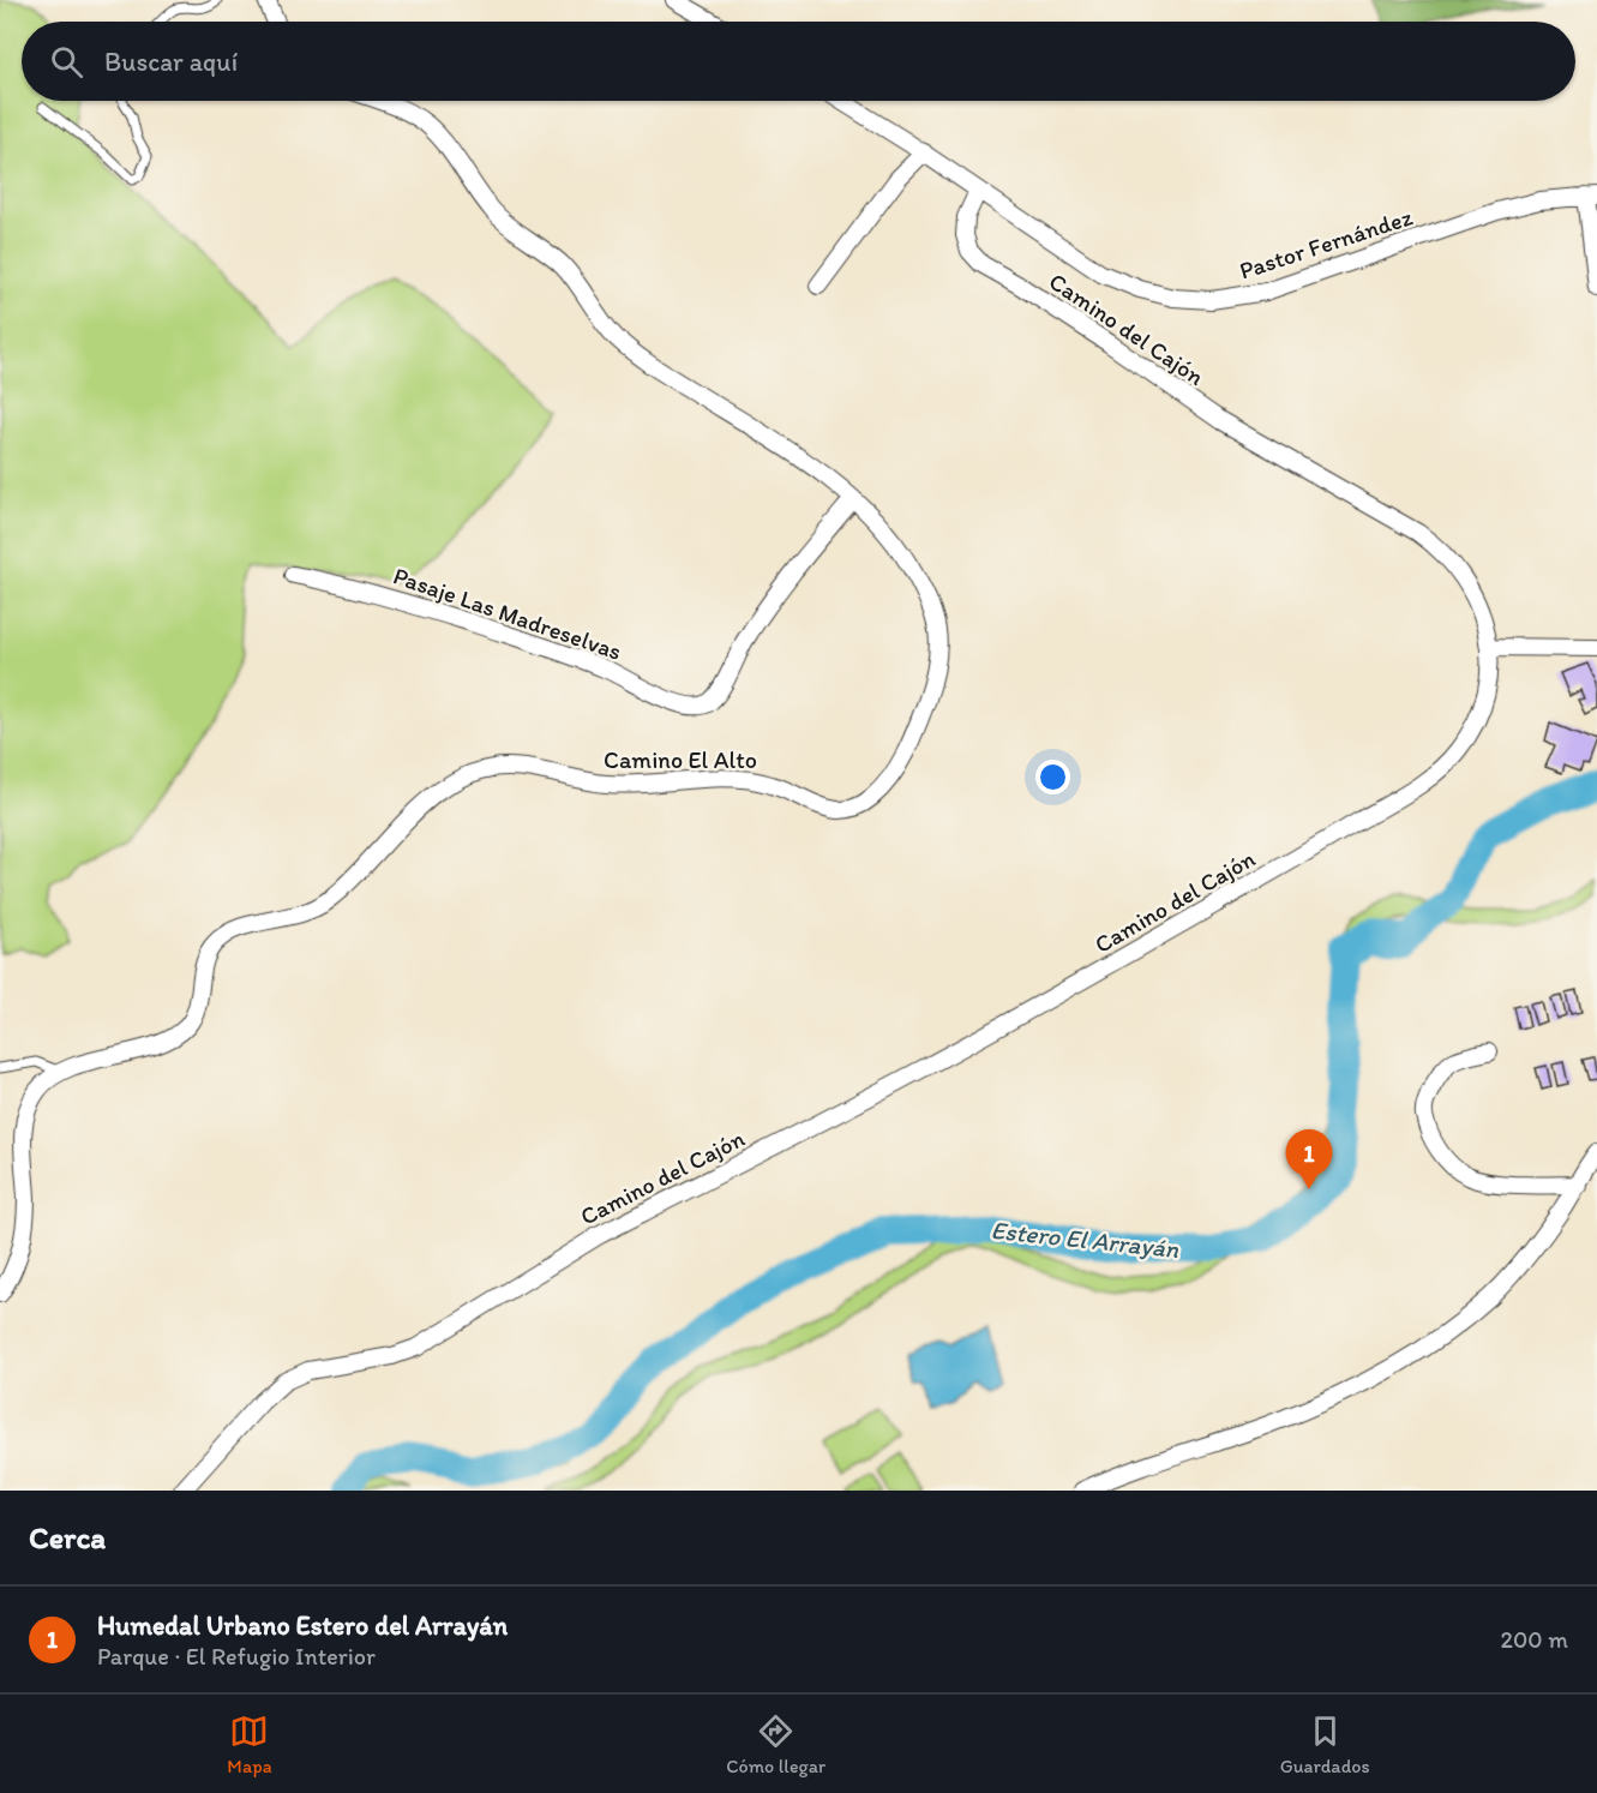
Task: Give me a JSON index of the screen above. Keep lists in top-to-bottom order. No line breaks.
{"streets":{"street":["Pastor Fernández","Camino del Cajón","Pasaje Las Madreselvas","Camino El Alto"]},"crossings":[["Pastor Fernández","Camino del Cajón"],["Pasaje Las Madreselvas","Camino El Alto"]],"water":["Estero El Arrayán"],"page":{"search":"Buscar aquí","pins":"1","heading":"Cerca","list":[{"mark":"1","name":"Humedal Urbano Estero del Arrayán","note":"Parque · El Refugio Interior","value":"200 m"}],"nav":["Mapa","Cómo llegar","Guardados"]}}
